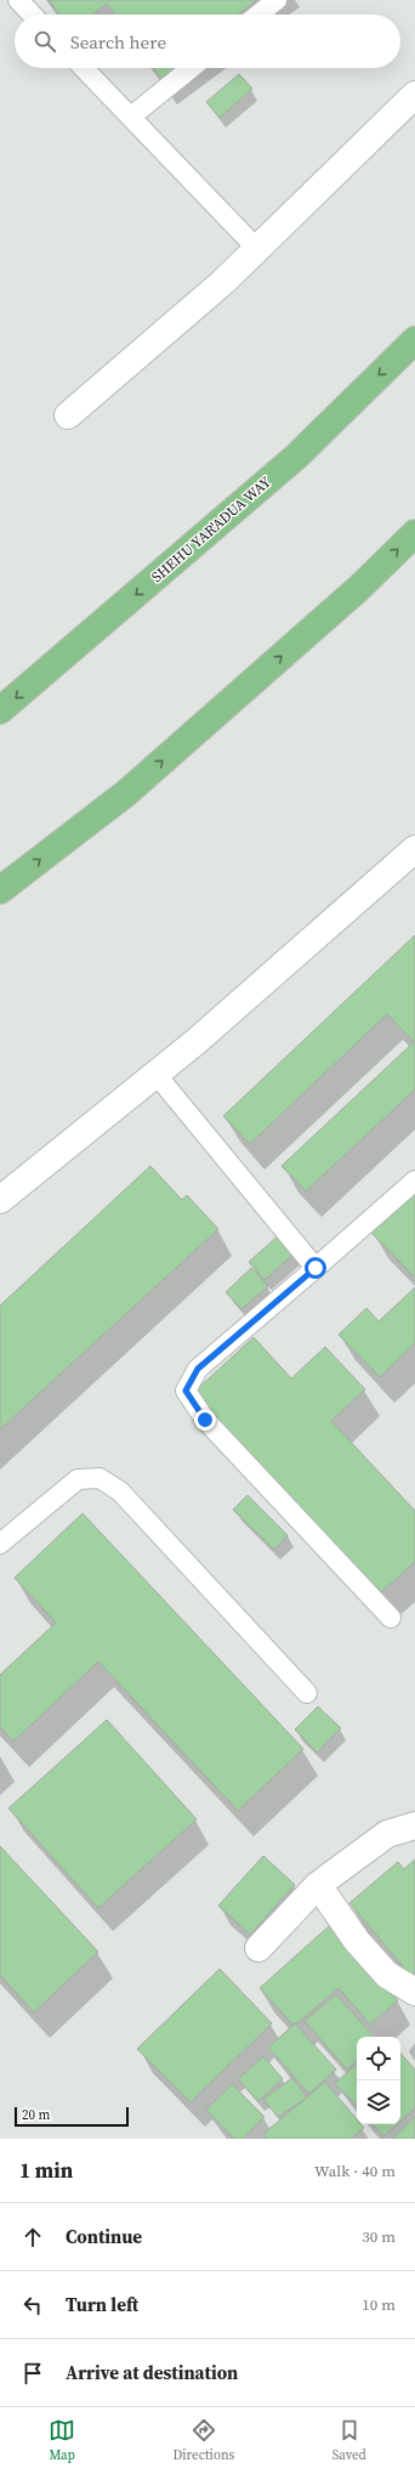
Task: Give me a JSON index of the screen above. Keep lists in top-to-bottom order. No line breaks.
{"streets":{"highway":["SHEHU YAR'ADUA WAY"]},"scale_bar":"20 m","page":{"search":"Search here","scale":"20 m","heading":["1 min","Walk · 40 m"],"list":[["Continue","30 m"],["Turn left","10 m"],"Arrive at destination"],"nav":["Map","Directions","Saved"]}}
